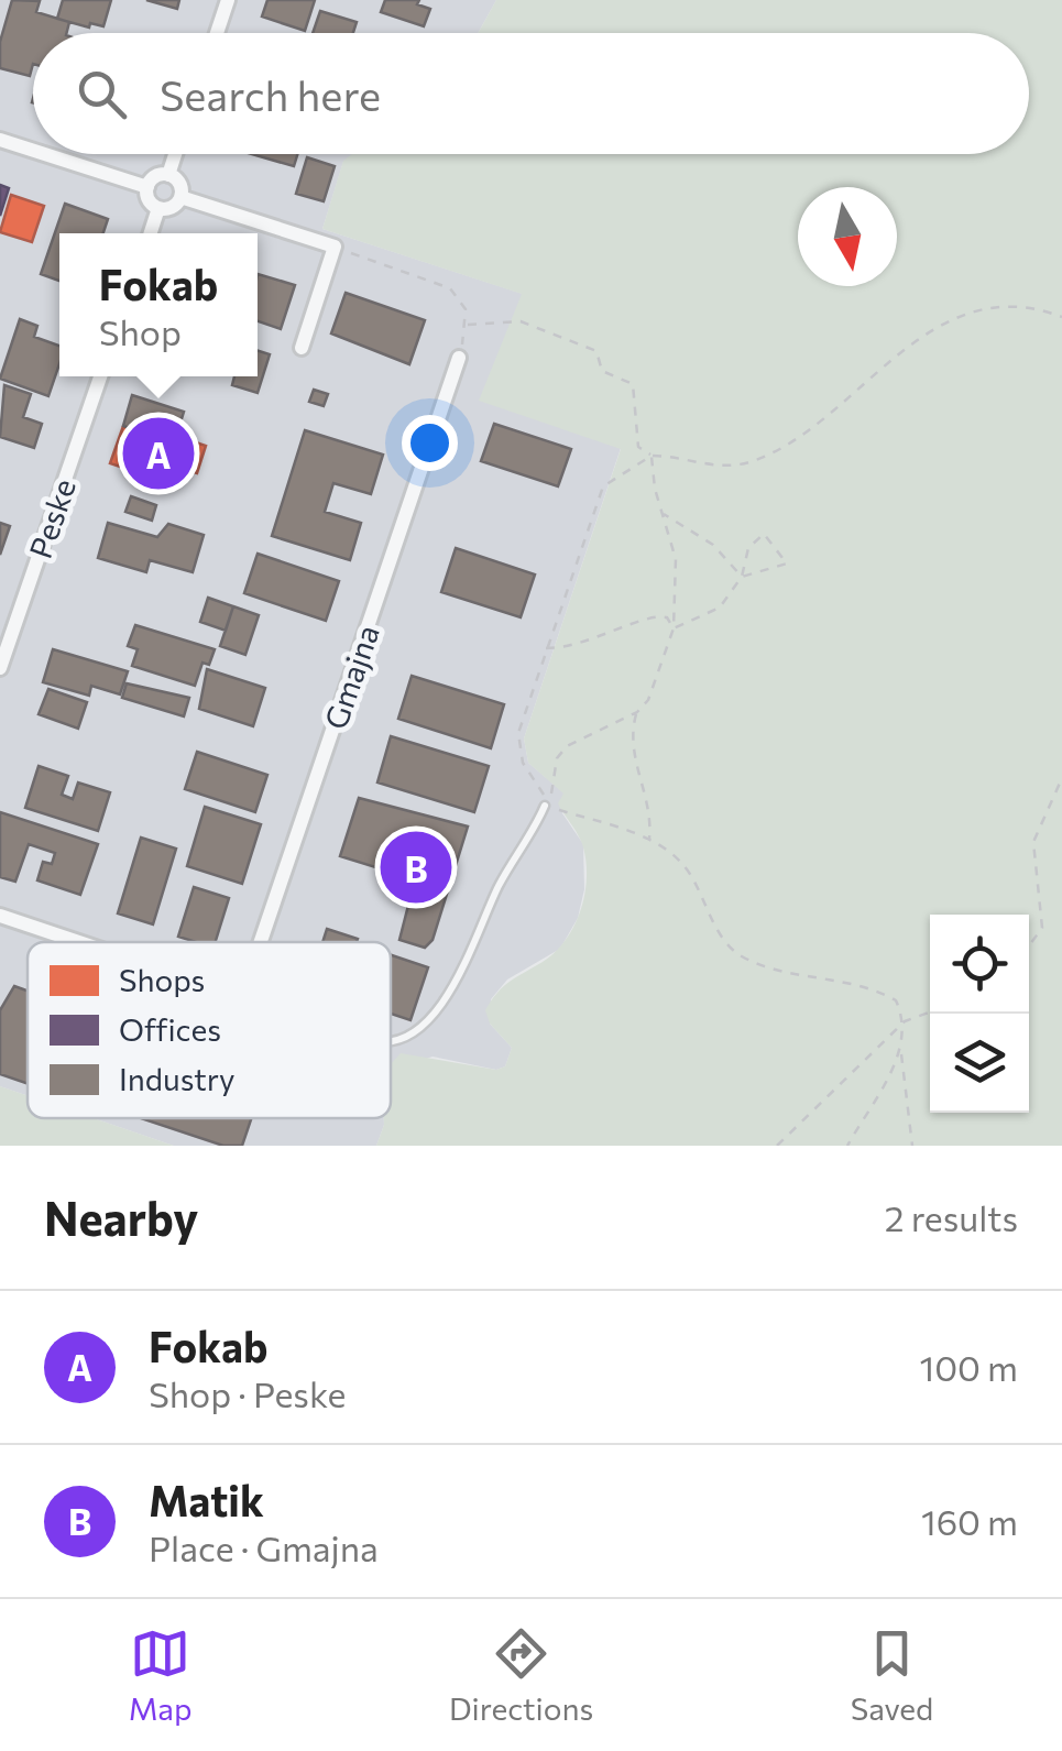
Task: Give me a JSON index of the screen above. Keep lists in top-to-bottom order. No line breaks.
{"streets":{"street":["Peske","Gmajna"]},"legend":["Shops","Offices","Industry"],"north":"bottom","page":{"search":"Search here","popup":["Fokab","Shop"],"pins":["A","B"],"heading":["Nearby","2 results"],"list":[{"mark":"A","name":"Fokab","note":"Shop · Peske","value":"100 m"},{"mark":"B","name":"Matik","note":"Place · Gmajna","value":"160 m"}],"nav":["Map","Directions","Saved"]}}
